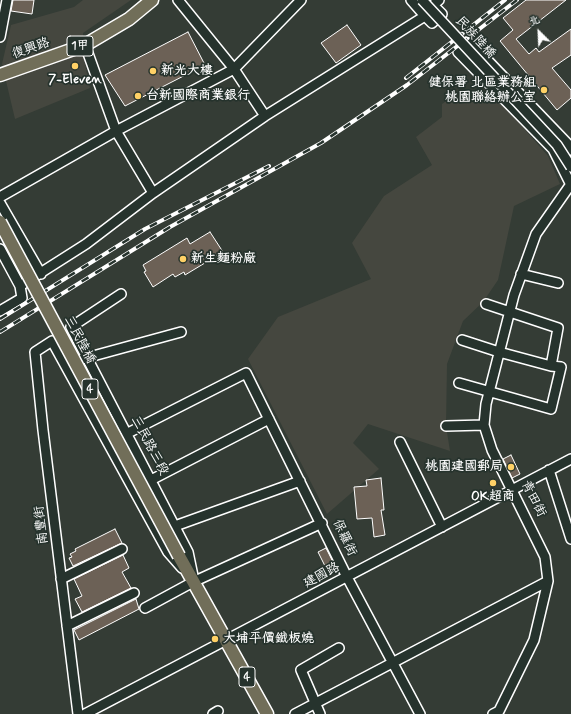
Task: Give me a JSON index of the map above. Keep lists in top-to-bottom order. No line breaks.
{"streets":{"main road":["1甲","復興路","三民陸橋","4","三民路三段"],"street":["民族陸橋","青田街","南豐街","保羅街","建國路"]},"crossings":[["三民陸橋","三民路三段"],["三民路三段","南豐街"],["三民路三段","保羅街"],["三民路三段","建國路"],["青田街","建國路"],["保羅街","建國路"]],"places":["7-Eleven","新光大樓","健保署 北區業務組 桃園聯絡辦公室","台新國際商業銀行","新生麵粉廠","桃園建國郵局","OK超商","大埔平價鐵板燒"],"north":"top left"}
